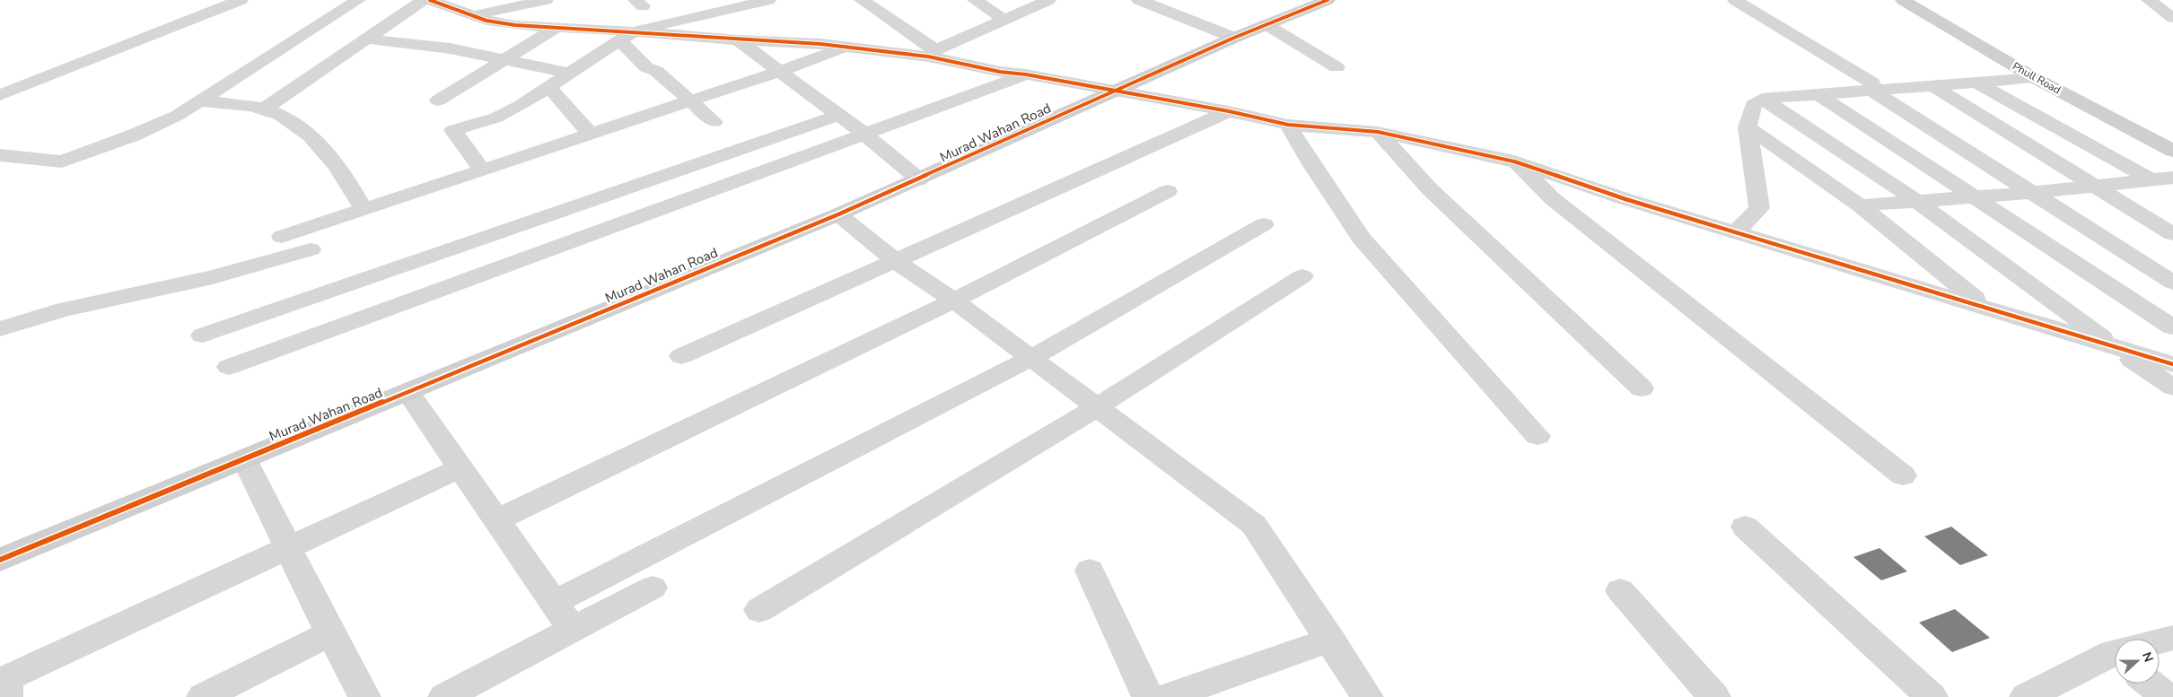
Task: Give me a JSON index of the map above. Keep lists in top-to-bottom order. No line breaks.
{"streets":{"street":["Phull Road","Murad Wahan Road"]},"north":"right"}
